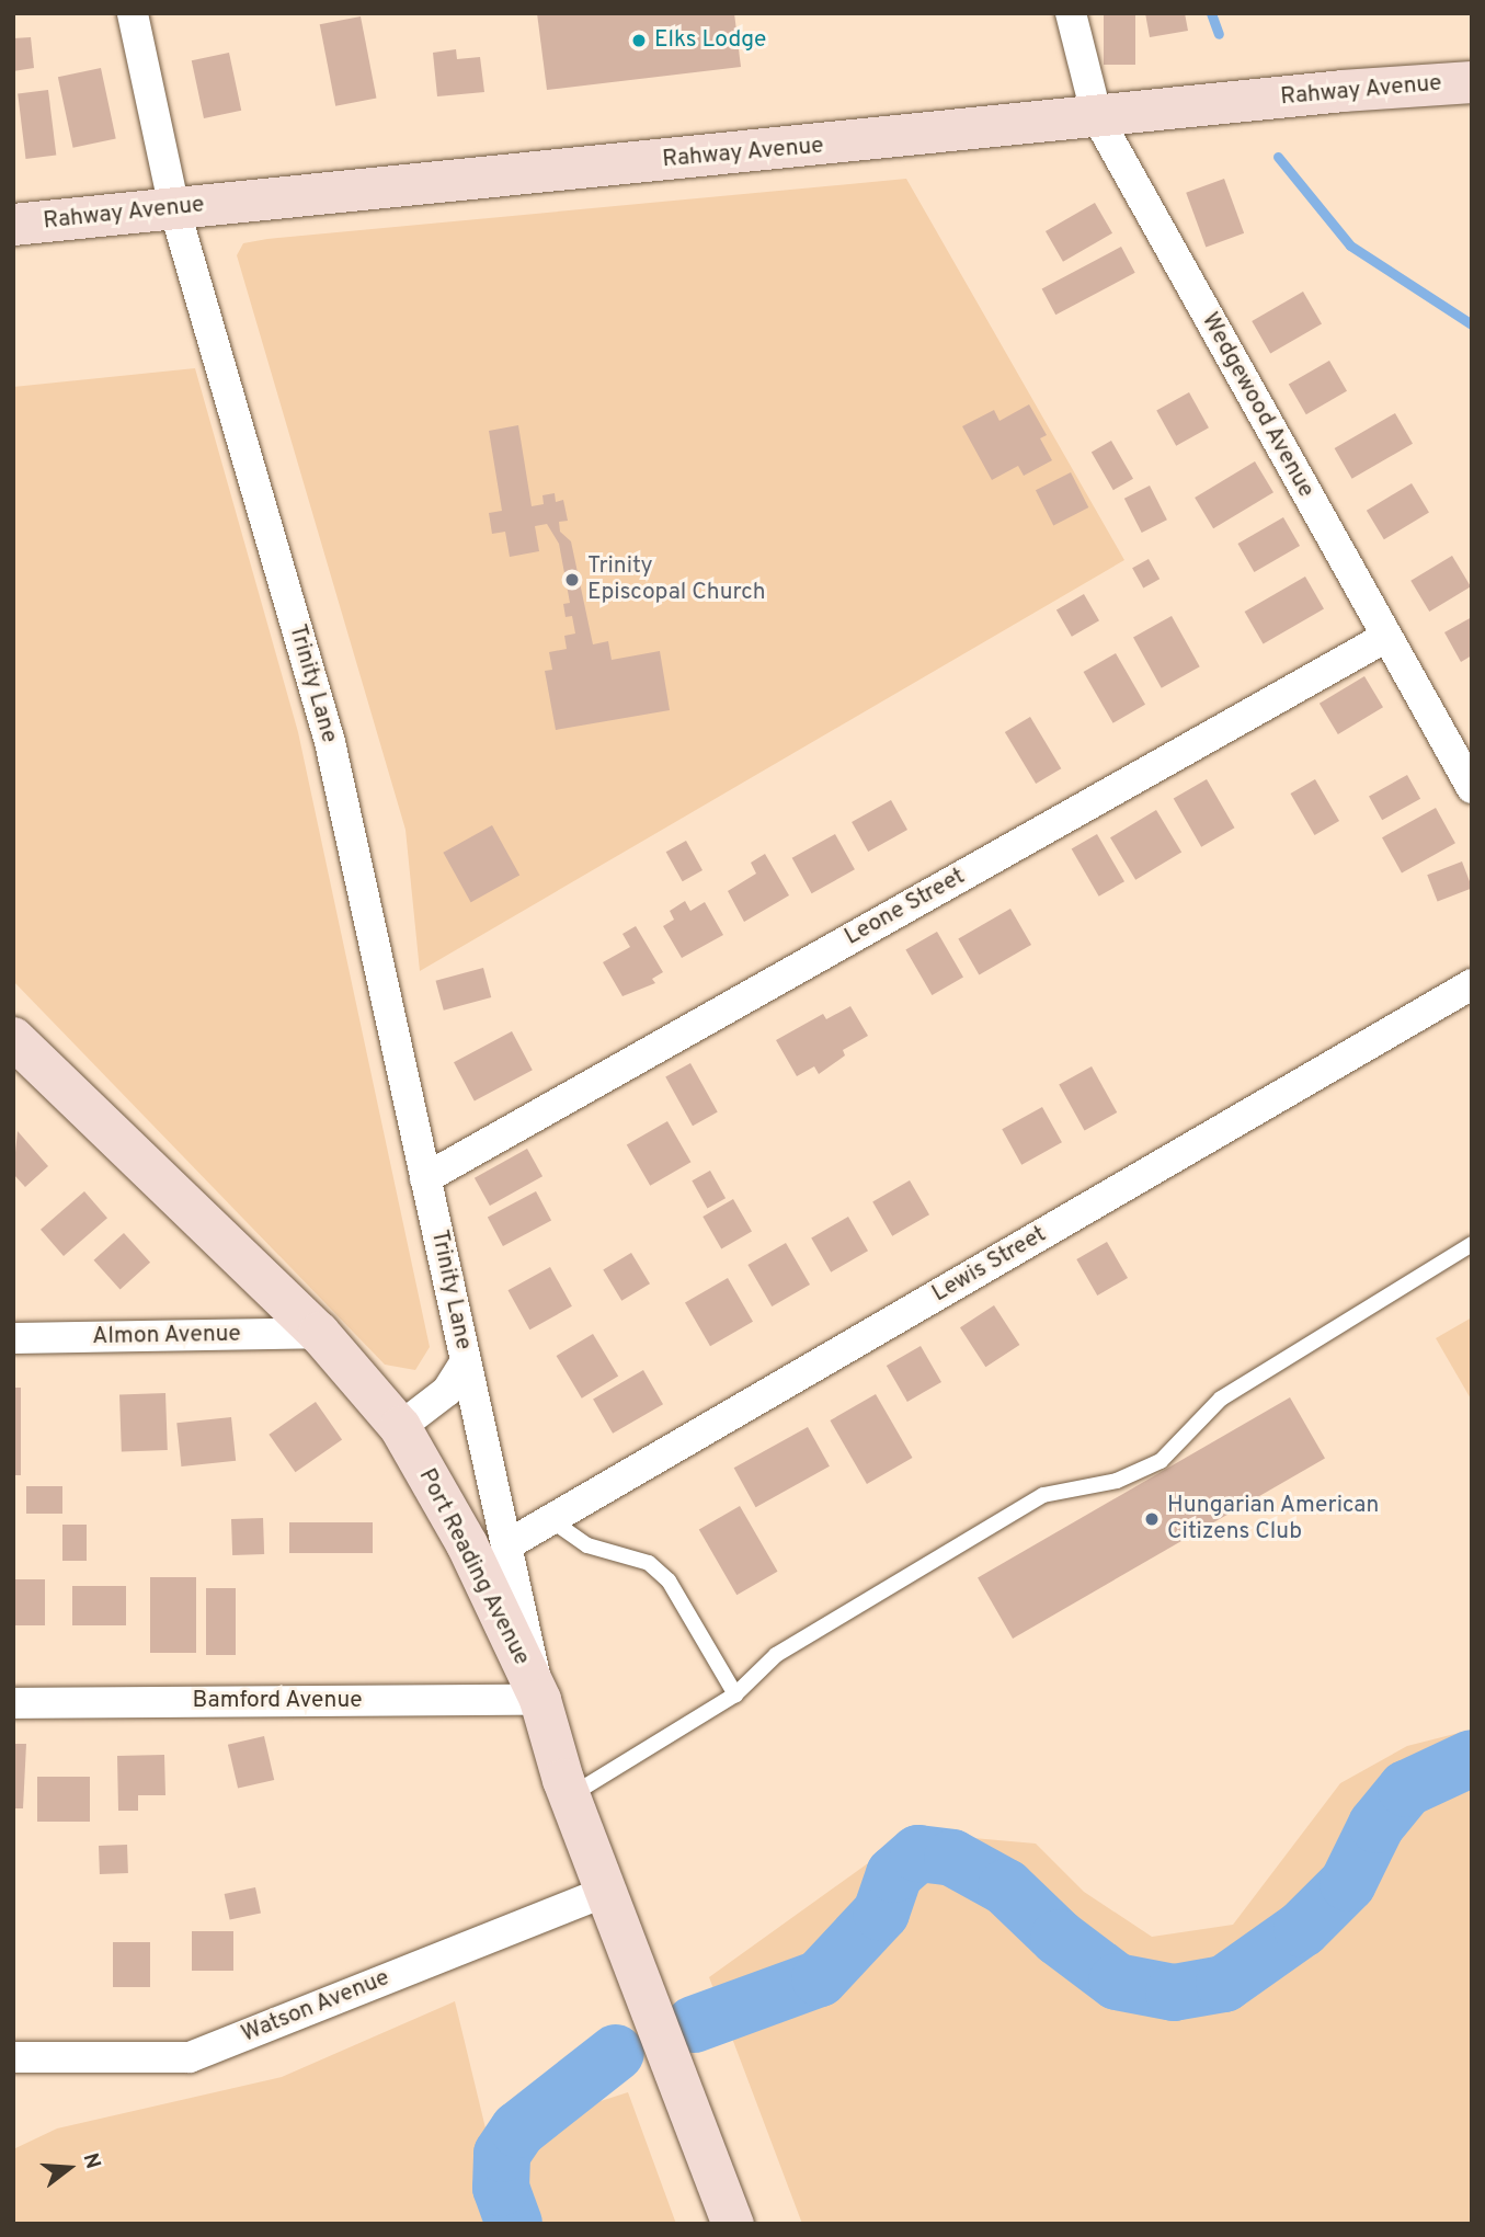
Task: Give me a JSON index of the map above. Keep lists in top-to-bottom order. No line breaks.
{"streets":{"street":["Rahway Avenue","Wedgewood Avenue","Trinity Lane","Leone Street","Lewis Street","Almon Avenue","Port Reading Avenue","Bamford Avenue","Watson Avenue"]},"crossings":[["Rahway Avenue","Wedgewood Avenue"],["Rahway Avenue","Trinity Lane"],["Wedgewood Avenue","Leone Street"],["Trinity Lane","Leone Street"],["Trinity Lane","Lewis Street"],["Trinity Lane","Port Reading Avenue"],["Trinity Lane","Bamford Avenue"],["Almon Avenue","Port Reading Avenue"],["Port Reading Avenue","Bamford Avenue"],["Port Reading Avenue","Watson Avenue"]],"places":["Elks Lodge","Trinity Episcopal Church","Hungarian American Citizens Club"],"north":"right"}
